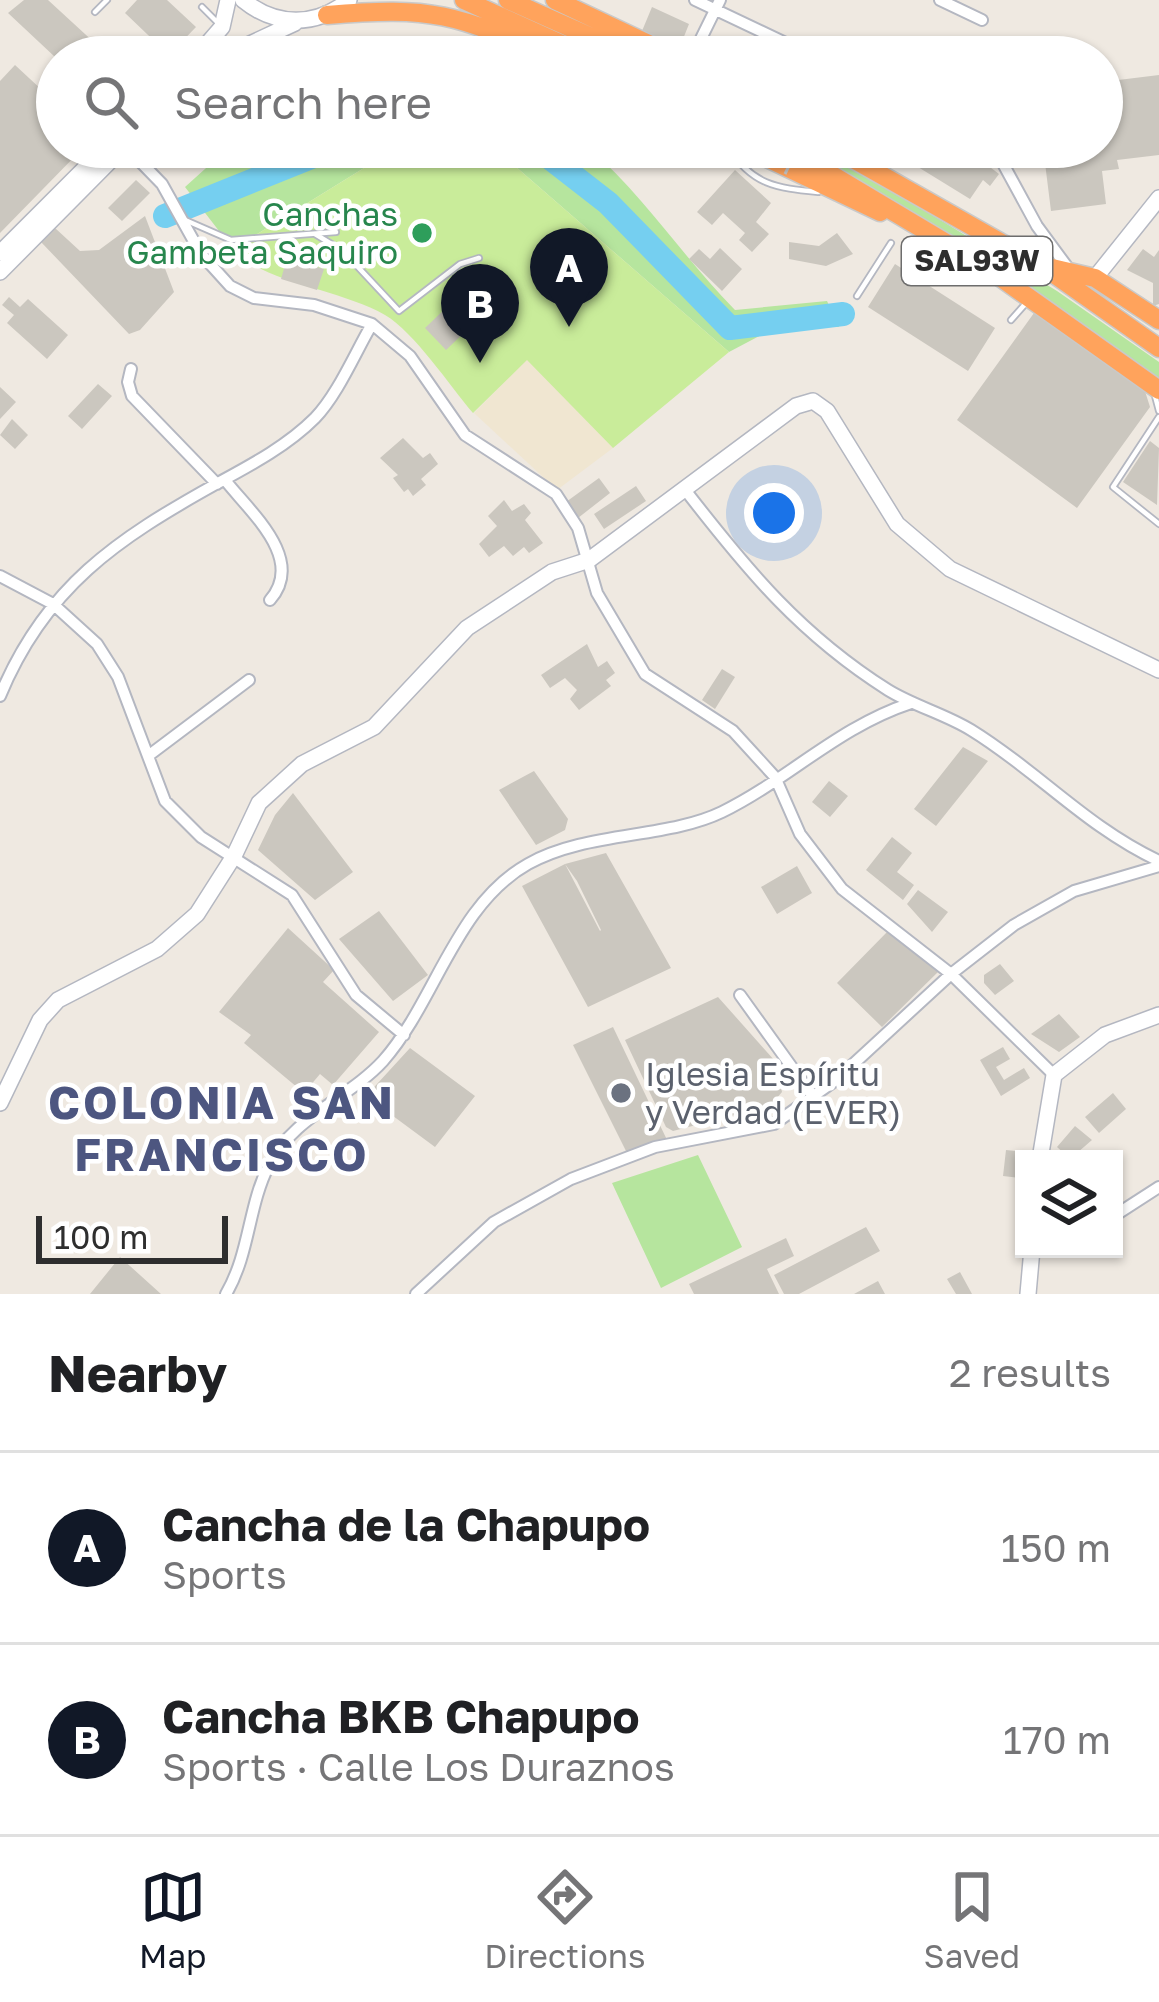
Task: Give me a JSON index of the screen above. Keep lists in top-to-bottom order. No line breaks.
{"streets":{"highway":["SAL93W"]},"districts":["COLONIA SAN FRANCISCO"],"places":["Canchas Gambeta Saquiro","Iglesia Espíritu y Verdad (EVER)"],"scale_bar":"100 m","page":{"search":"Search here","pins":["A","B"],"scale":"100 m","heading":["Nearby","2 results"],"list":[{"mark":"A","name":"Cancha de la Chapupo","note":"Sports","value":"150 m"},{"mark":"B","name":"Cancha BKB Chapupo","note":"Sports · Calle Los Duraznos","value":"170 m"}],"nav":["Map","Directions","Saved"]}}
